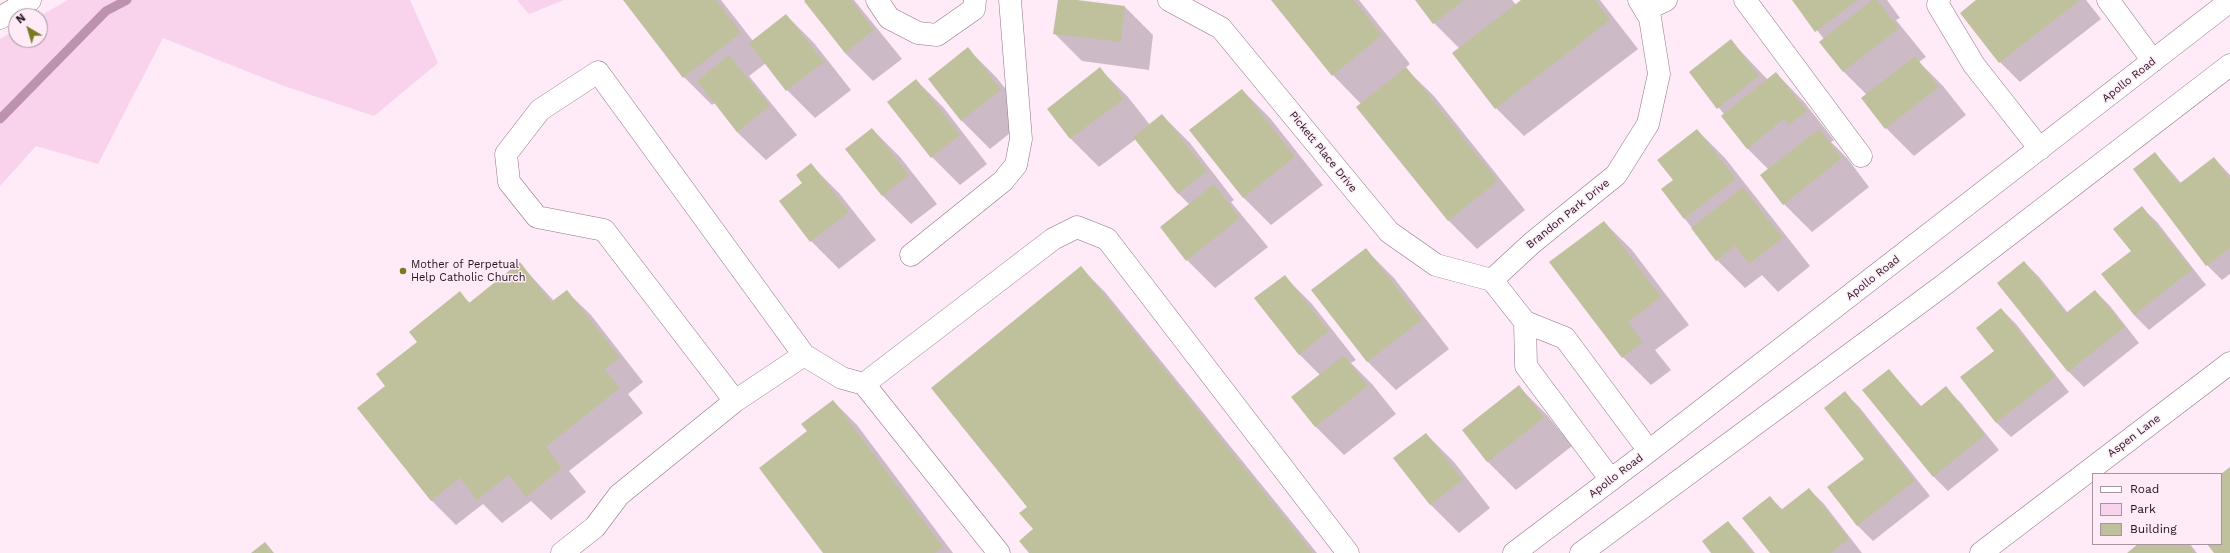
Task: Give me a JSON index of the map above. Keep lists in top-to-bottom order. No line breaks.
{"streets":{"street":["Apollo Road","Pickett Place Drive","Brandon Park Drive","Aspen Lane"]},"crossings":[["Pickett Place Drive","Brandon Park Drive"]],"places":["Mother of Perpetual Help Catholic Church"],"legend":["Road","Park","Building"],"north":"top left"}
